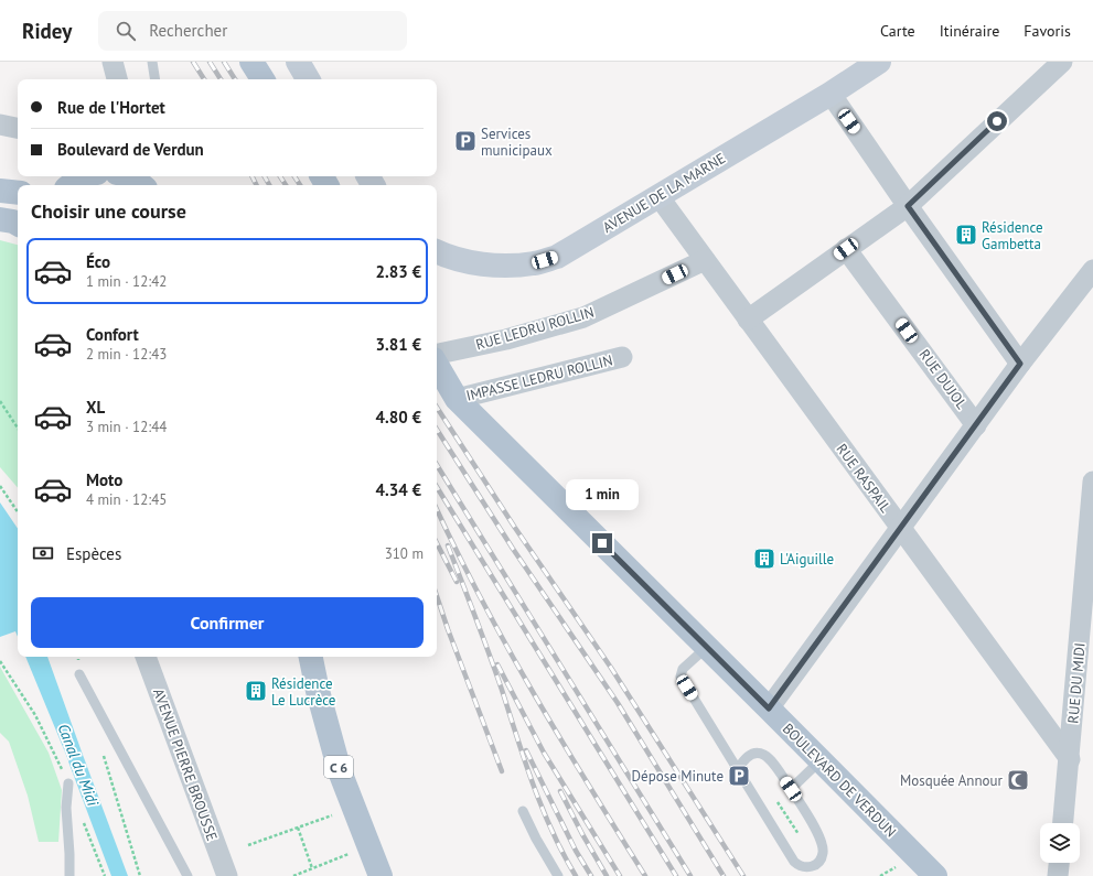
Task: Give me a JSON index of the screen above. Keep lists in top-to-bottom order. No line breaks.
{"streets":{"main road":["AVENUE DE LA MARNE","C 6","BOULEVARD DE VERDUN"],"street":["RUE LEDRU ROLLIN","IMPASSE LEDRU ROLLIN","RUE DUJOL","RUE RASPAIL","RUE DU MIDI","AVENUE PIERRE BROUSSE"]},"crossings":[["AVENUE DE LA MARNE","RUE RASPAIL"],["RUE LEDRU ROLLIN","RUE RASPAIL"],["IMPASSE LEDRU ROLLIN","BOULEVARD DE VERDUN"],["RUE RASPAIL","RUE DU MIDI"]],"water":["Canal du Midi"],"places":{"parking":["Services municipaux","Dépose Minute"],"building":["Résidence Gambetta","L'Aiguille","Résidence Le Lucrèce"],"mosque":["Mosquée Annour"]},"page":{"header":"Ridey","search":"Rechercher","nav":["Carte","Itinéraire","Favoris"],"banner":["Rue de l'Hortet","Boulevard de Verdun"],"heading":"Choisir une course","list":[{"name":"Éco","note":"1 min · 12:42","value":"2.83 €"},{"name":"Confort","note":"2 min · 12:43","value":"3.81 €"},{"name":"XL","note":"3 min · 12:44","value":"4.80 €"},{"name":"Moto","note":"4 min · 12:45","value":"4.34 €"}],"bubble":"1 min","pay":["Espèces","310 m"],"buttons":"Confirmer"}}
